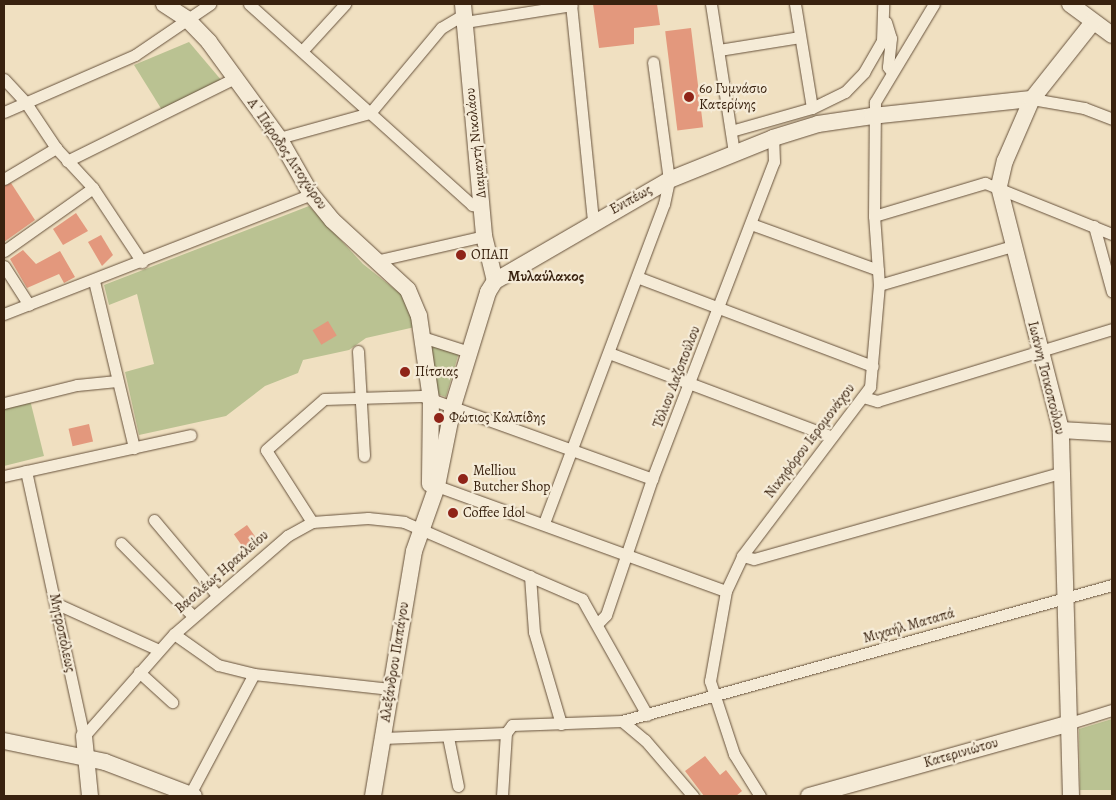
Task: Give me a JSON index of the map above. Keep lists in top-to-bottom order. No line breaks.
{"streets":{"street":["Διαμαντή Νικολάου","Α΄ Πάροδος Λιτοχώρου","Ενιπέως","Τόλιου Λαζοπούλου","Ιωάννη Τσικοπούλου","Νικηφόρου Ιερομονάχου","Βασιλέως Ηρακλείου","Μιχαήλ Ματαπά","Μητροπόλεως","Αλεξάνδρου Παπάγου","Κατερινιώτου"]},"crossings":[["Διαμαντή Νικολάου","Ενιπέως"],["Ενιπέως","Τόλιου Λαζοπούλου"],["Ενιπέως","Ιωάννη Τσικοπούλου"],["Ενιπέως","Νικηφόρου Ιερομονάχου"],["Τόλιου Λαζοπούλου","Βασιλέως Ηρακλείου"],["Ιωάννη Τσικοπούλου","Μιχαήλ Ματαπά"],["Ιωάννη Τσικοπούλου","Κατερινιώτου"],["Νικηφόρου Ιερομονάχου","Μιχαήλ Ματαπά"],["Βασιλέως Ηρακλείου","Μιχαήλ Ματαπά"],["Βασιλέως Ηρακλείου","Μητροπόλεως"],["Βασιλέως Ηρακλείου","Αλεξάνδρου Παπάγου"],["Μιχαήλ Ματαπά","Αλεξάνδρου Παπάγου"]],"districts":["Μυλαύλακος"],"places":["6ο Γυμνάσιο Κατερίνης","ΟΠΑΠ","Πίτσιας","Φώτιος Καλπίδης","Melliou Butcher Shop","Coffee Idol"]}
